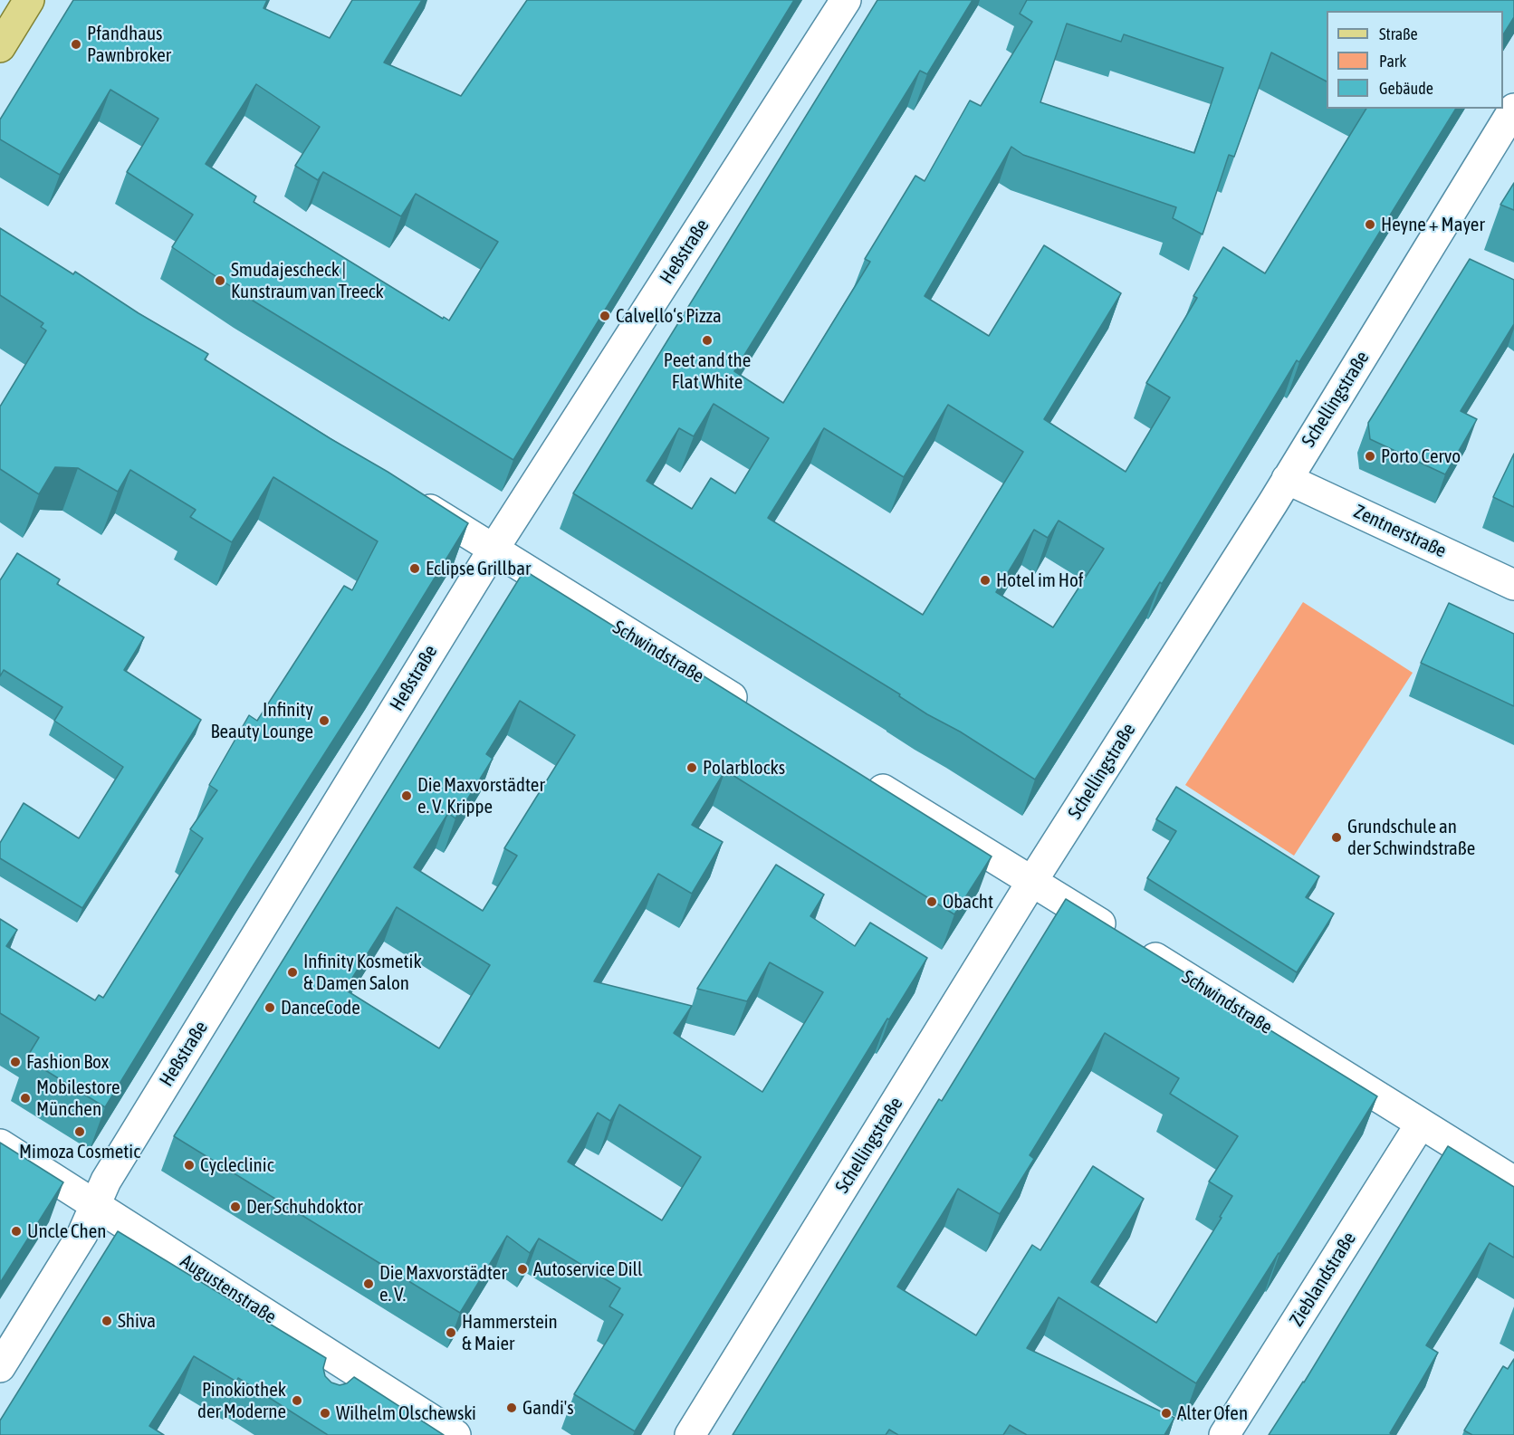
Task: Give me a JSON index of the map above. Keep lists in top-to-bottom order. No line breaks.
{"streets":{"street":["Heßstraße","Schellingstraße","Zentnerstraße","Schwindstraße","Zieblandstraße","Augustenstraße"]},"crossings":[["Heßstraße","Schwindstraße"],["Heßstraße","Augustenstraße"],["Schellingstraße","Zentnerstraße"],["Schellingstraße","Schwindstraße"],["Schwindstraße","Zieblandstraße"]],"places":["Pfandhaus Pawnbroker","Heyne + Mayer","Smudajescheck | Kunstraum van Treeck","Calvello‘s Pizza","Peet and the Flat White","Porto Cervo","Eclipse Grillbar","Hotel im Hof","Infinity Beauty Lounge","Polarblocks","Die Maxvorstädter e. V. Krippe","Grundschule an der Schwindstraße","Obacht","Infinity Kosmetik & Damen Salon","DanceCode","Fashion Box","Mobilestore München","Mimoza Cosmetic","Cycleclinic","Der Schuhdoktor","Uncle Chen","Autoservice Dill","Die Maxvorstädter e. V.","Shiva","Hammerstein & Maier","Pinokiothek der Moderne","Gandi's","Wilhelm Olschewski","Alter Ofen"],"legend":["Straße","Park","Gebäude"]}
